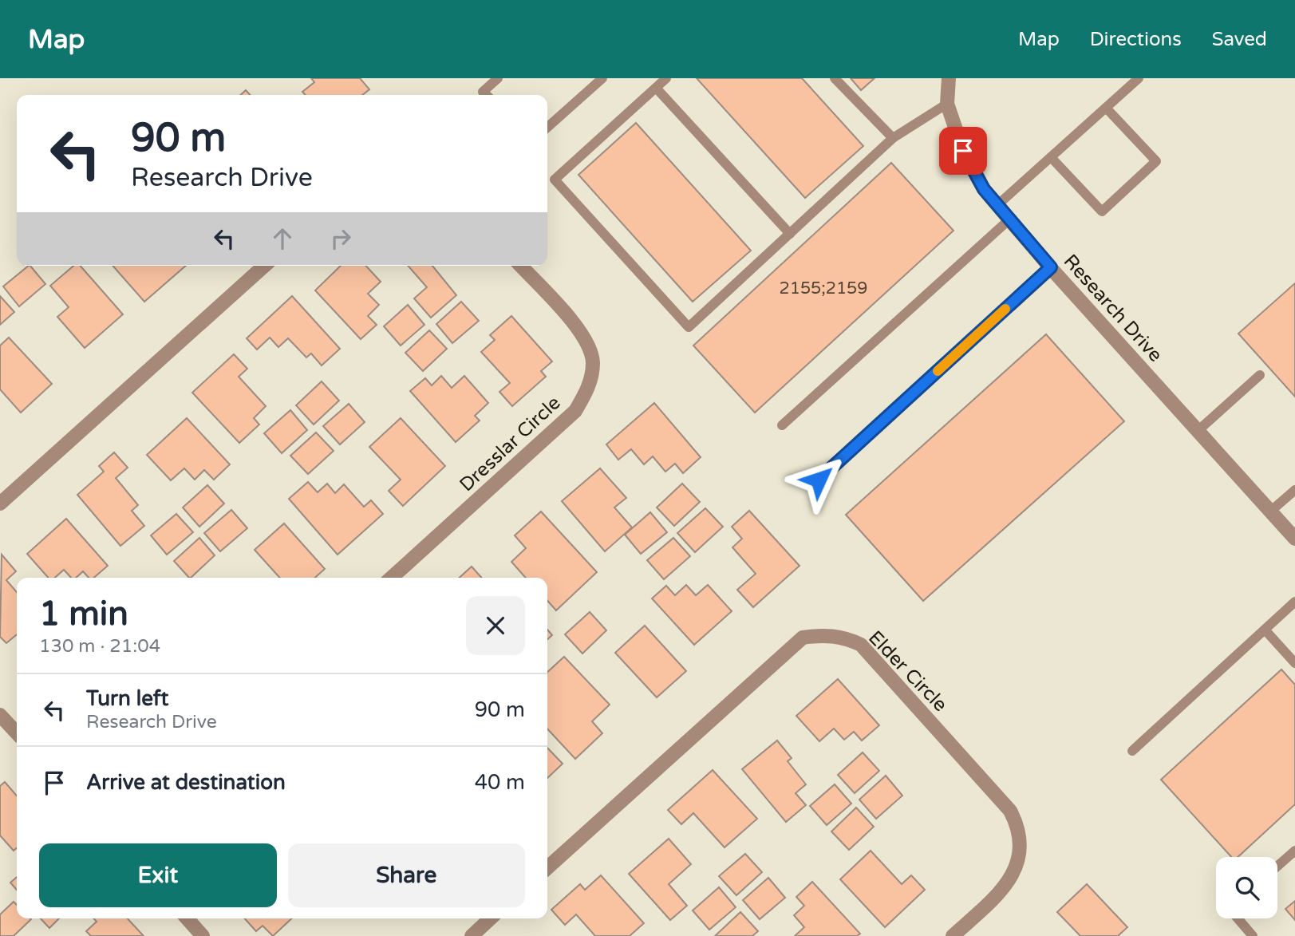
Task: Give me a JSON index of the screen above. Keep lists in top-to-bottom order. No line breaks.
{"streets":{"street":["Research Drive","Dresslar Circle","Elder Circle"]},"house_numbers":["2155;2159"],"page":{"header":"Map","nav":["Map","Directions","Saved"],"turn":["90 m","Research Drive"],"heading":["1 min","130 m · 21:04"],"list":[{"name":"Turn left","note":"Research Drive","value":"90 m"},{"name":"Arrive at destination","value":"40 m"}],"buttons":["Exit","Share"]}}
